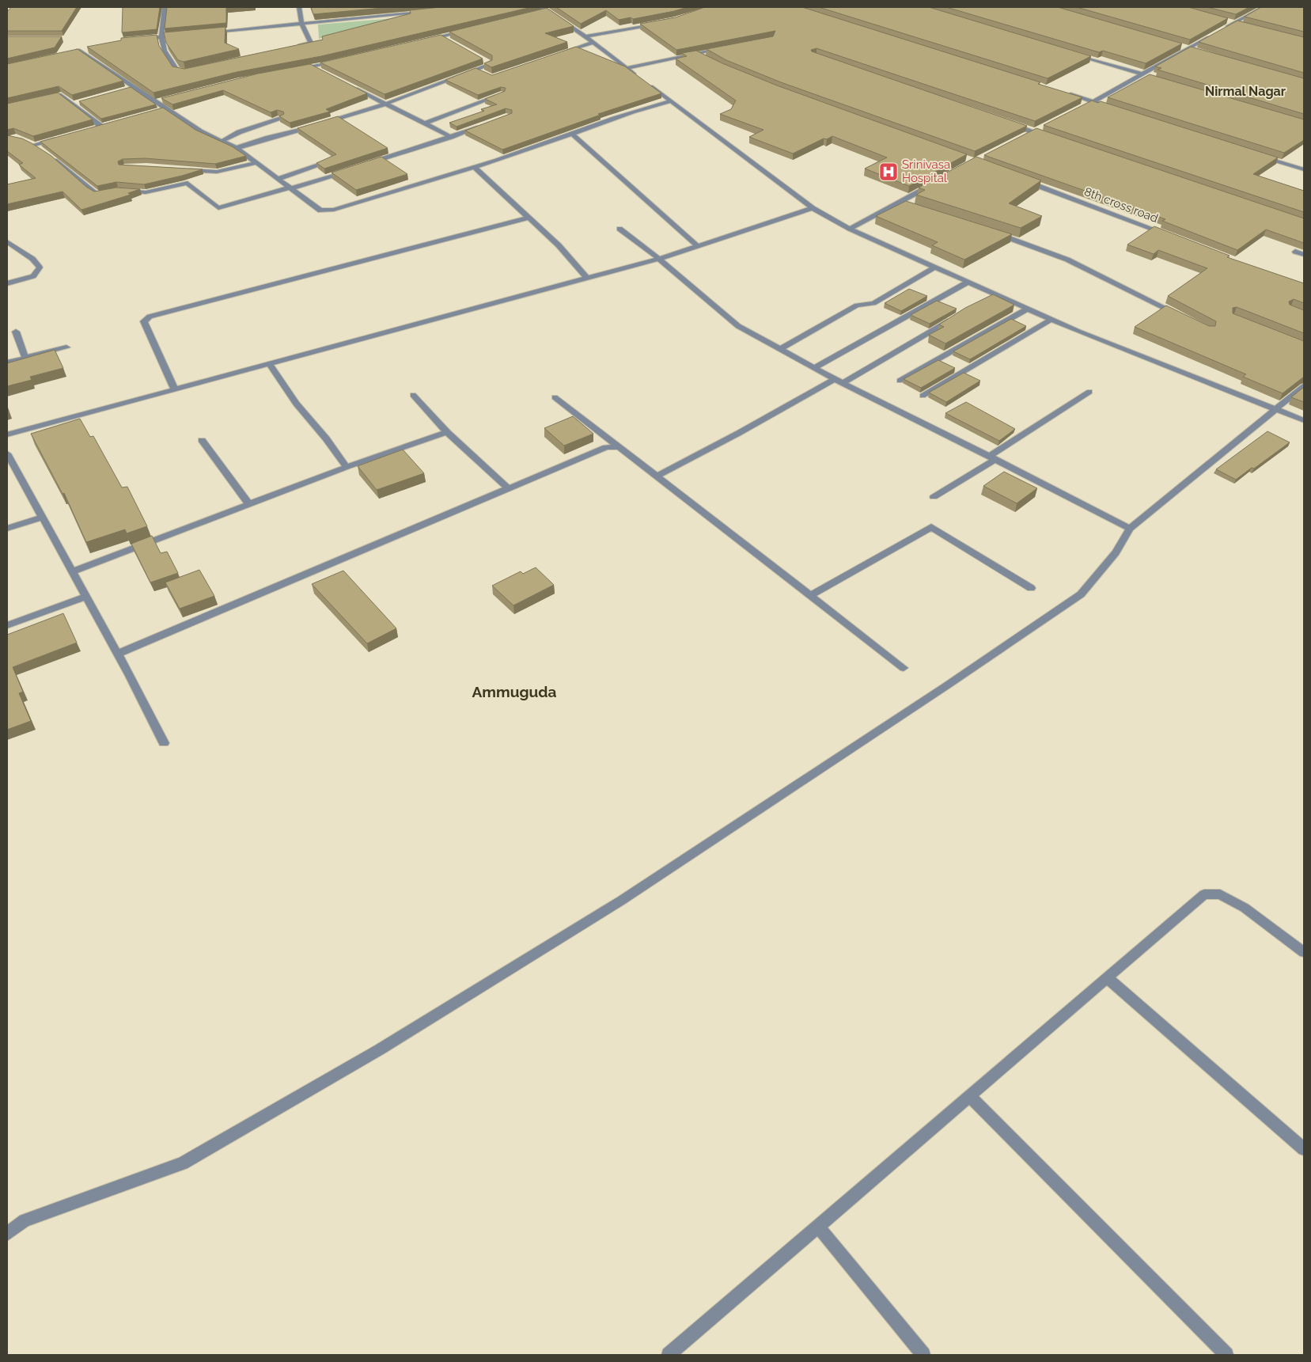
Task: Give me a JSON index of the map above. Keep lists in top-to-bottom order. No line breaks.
{"streets":{"street":["8th cross road"]},"districts":["Nirmal Nagar","Ammuguda"],"places":{"hospital":["Srinivasa Hospital"]}}
